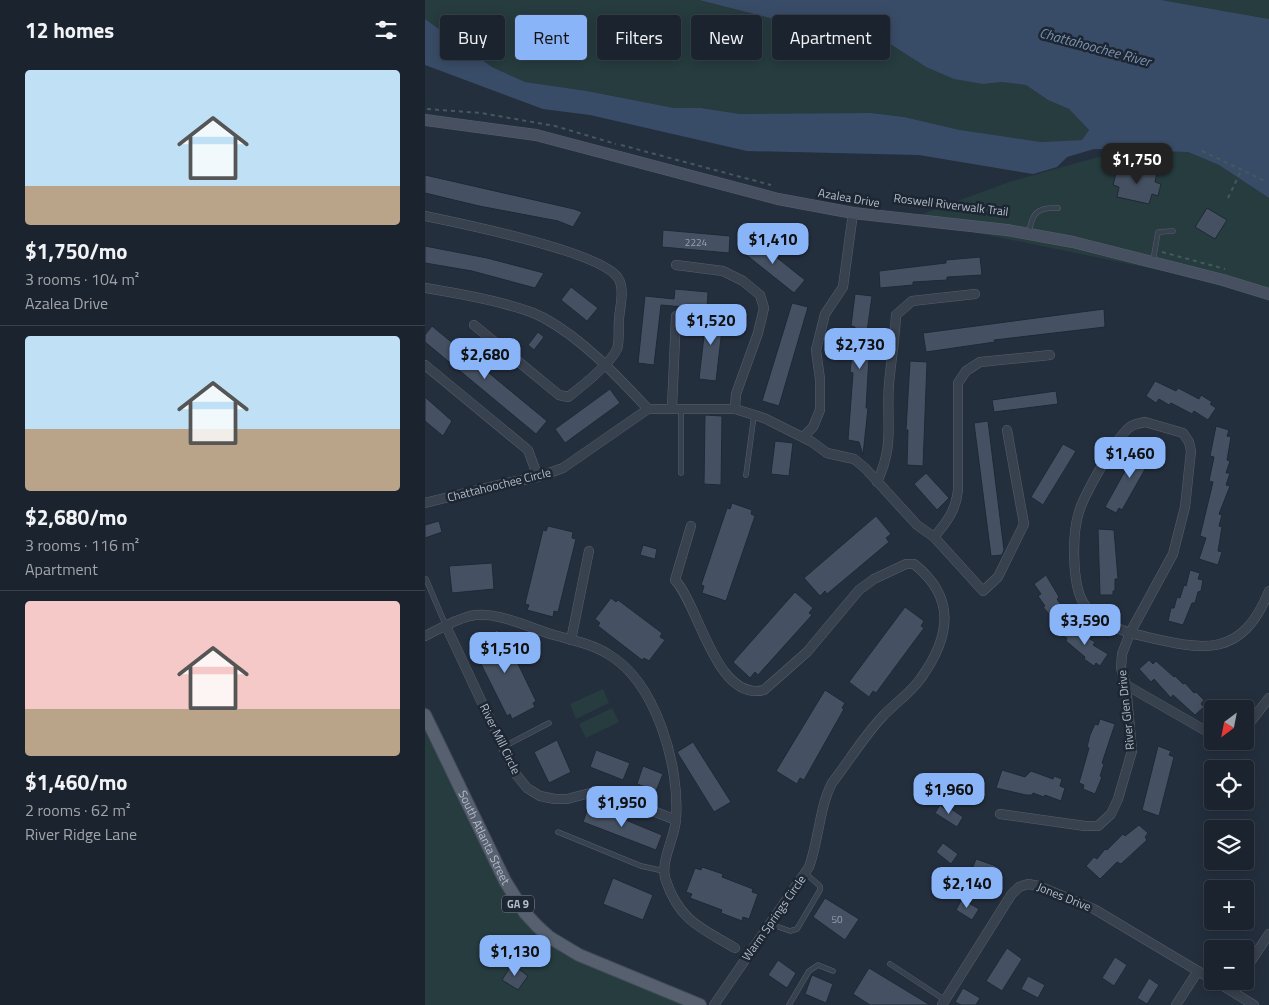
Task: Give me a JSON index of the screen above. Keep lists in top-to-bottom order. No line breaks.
{"streets":{"main road":["South Atlanta Street","GA 9"],"street":["Azalea Drive","Chattahoochee Circle","River Glen Drive","River Mill Circle","Jones Drive","Warm Springs Circle"],"path":["Roswell Riverwalk Trail"]},"water":["Chattahoochee River"],"house_numbers":["2224","50"],"north":"bottom left","page":{"heading":"12 homes","chip":["Buy","Rent","Filters","New","Apartment"],"list":[{"name":"$1,750/mo","note":"3 rooms · 104 m² · Azalea Drive"},{"name":"$2,680/mo","note":"3 rooms · 116 m² · Apartment"},{"name":"$1,460/mo","note":"2 rooms · 62 m² · River Ridge Lane"}],"price":["$1,750","$1,410","$1,520","$2,730","$2,680","$1,460","$3,590","$1,510","$1,960","$1,950","$2,140","$1,130"],"map_buttons":["+","−"]}}
